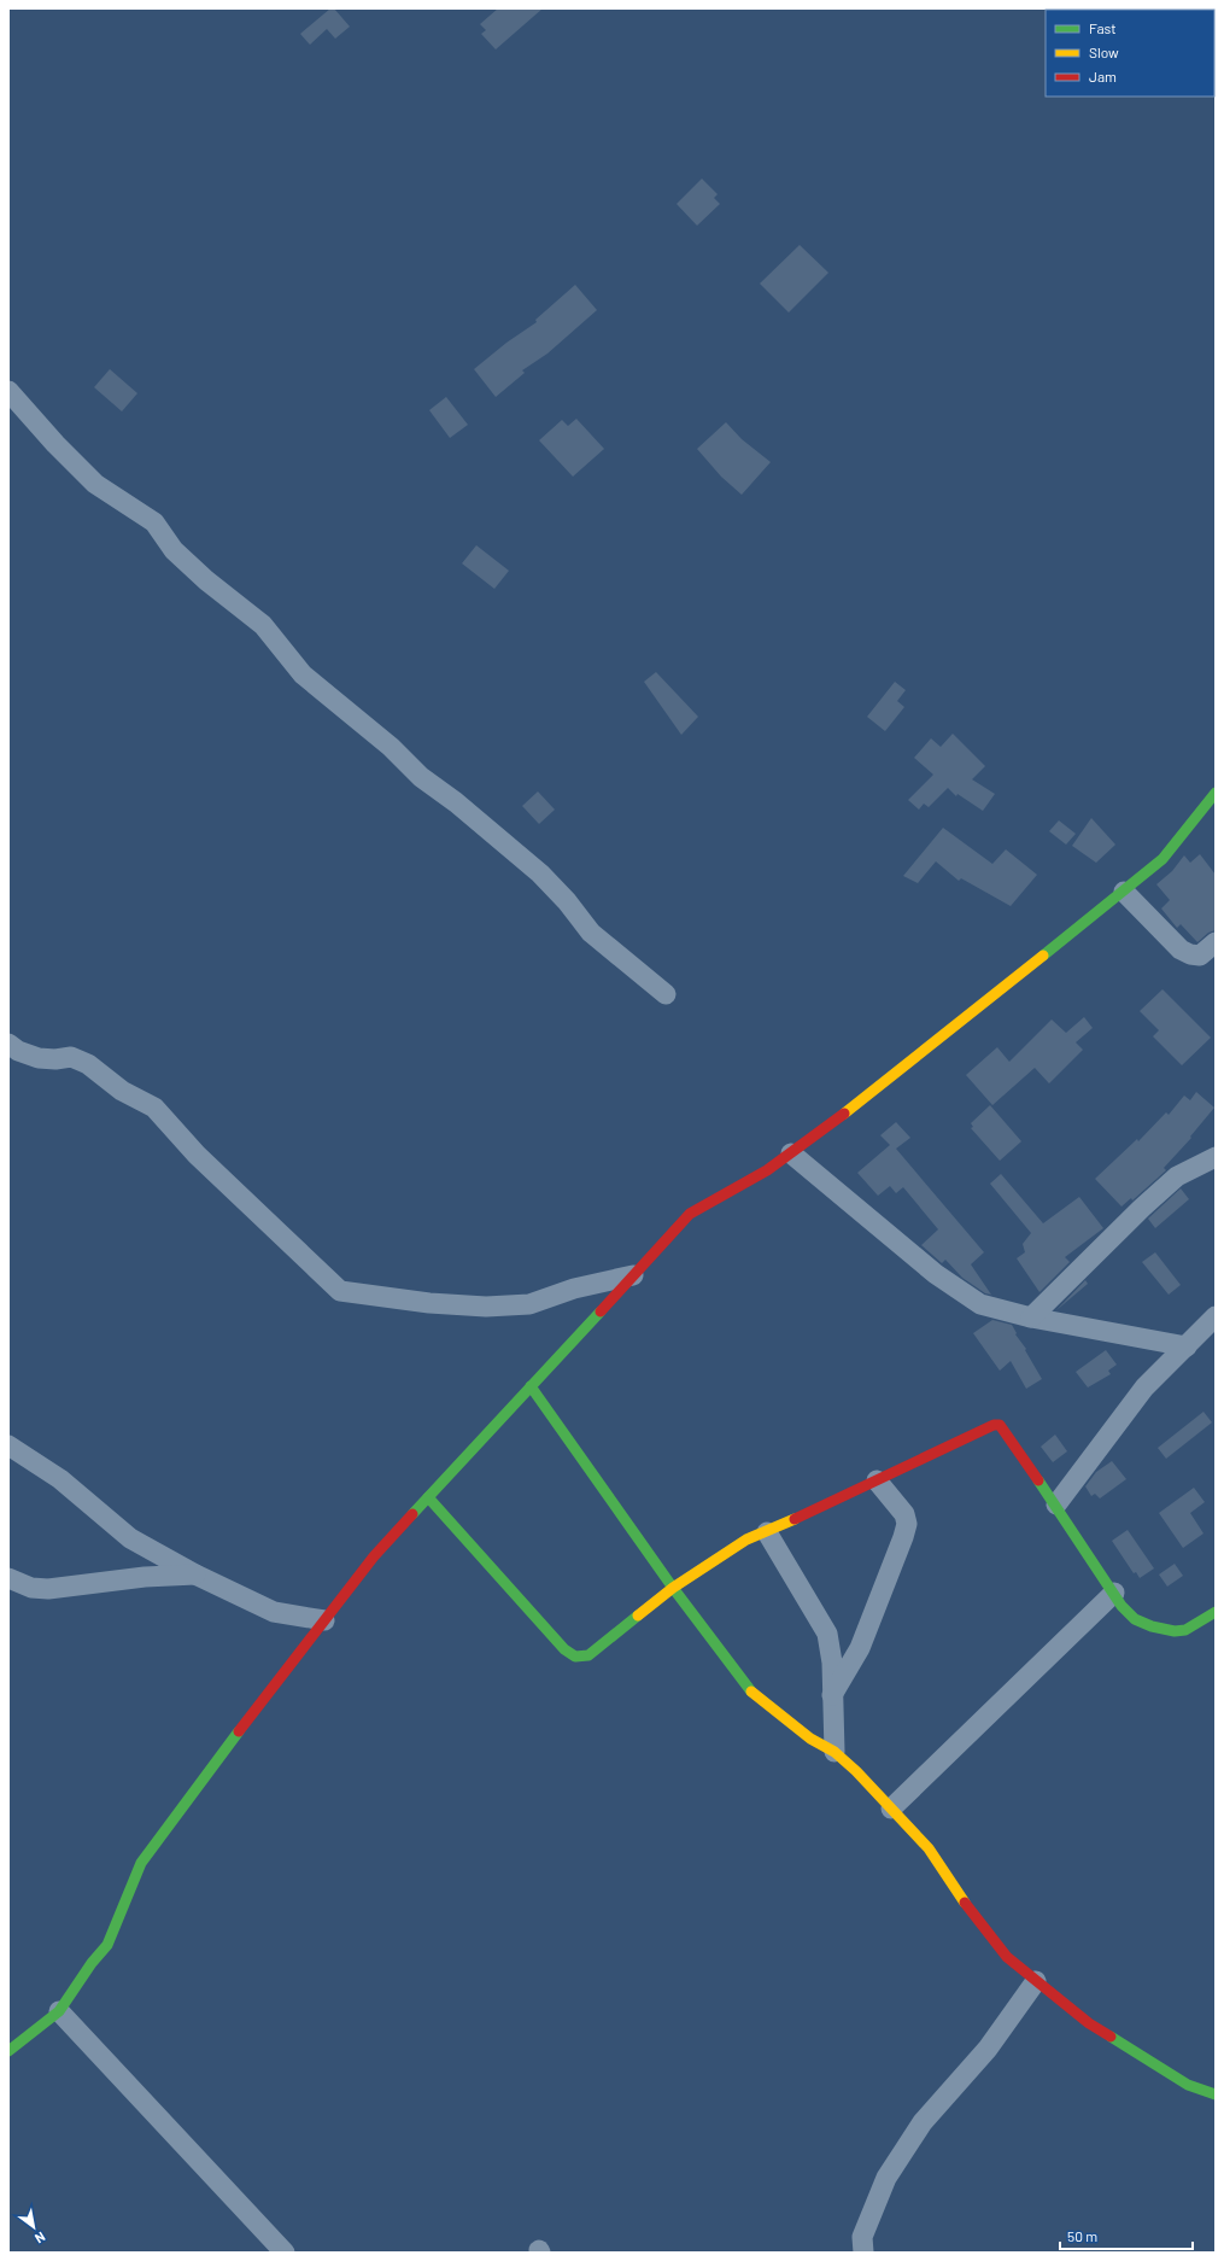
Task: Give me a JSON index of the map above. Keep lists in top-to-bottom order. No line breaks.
{"legend":["Fast","Slow","Jam"],"scale_bar":"50 m","north":"bottom right"}
